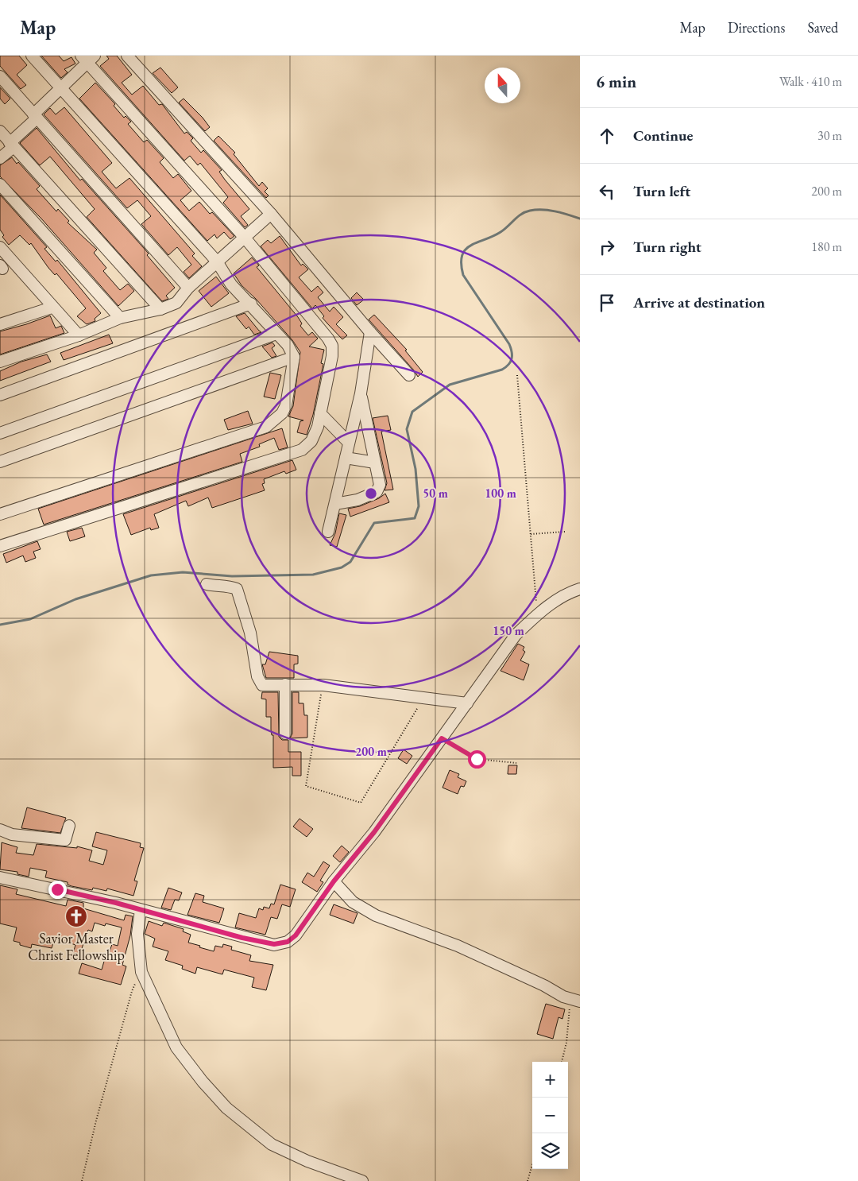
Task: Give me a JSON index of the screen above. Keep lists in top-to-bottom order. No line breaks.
{"places":{"church":["Savior Master Christ Fellowship"]},"north":"top","page":{"header":"Map","nav":["Map","Directions","Saved"],"heading":["6 min","Walk · 410 m"],"list":[["Continue","30 m"],["Turn left","200 m"],["Turn right","180 m"],"Arrive at destination"],"map_buttons":["+","−"]},"rings":["50 m","100 m","150 m","200 m"]}
